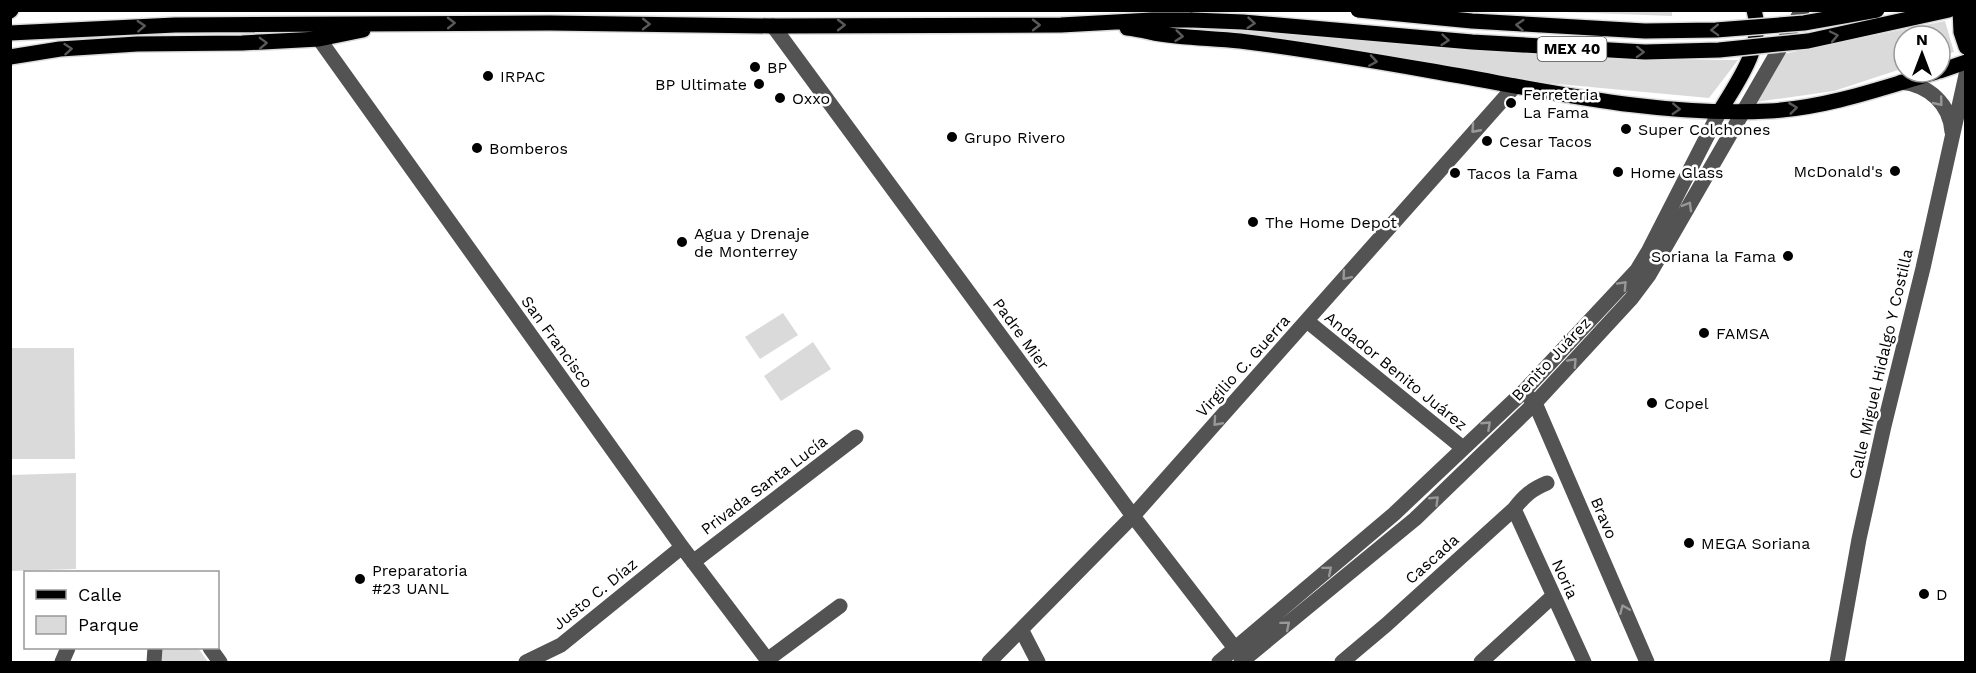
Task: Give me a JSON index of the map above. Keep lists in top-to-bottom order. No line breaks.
{"streets":{"main road":["MEX 40"],"street":["Padre Mier","San Francisco","Benito Juárez","Calle Miguel Hidalgo Y Costilla","Virgilio C. Guerra","Andador Benito Juárez","Privada Santa Lucía","Bravo","Cascada","Noria","Justo C. Díaz"]},"crossings":[["MEX 40","Padre Mier"],["Padre Mier","Benito Juárez"],["Padre Mier","Virgilio C. Guerra"],["San Francisco","Privada Santa Lucía"],["San Francisco","Justo C. Díaz"],["Benito Juárez","Andador Benito Juárez"],["Benito Juárez","Bravo"],["Virgilio C. Guerra","Andador Benito Juárez"],["Cascada","Noria"]],"one_way":["Benito Juárez","Virgilio C. Guerra","Bravo"],"places":["BP","IRPAC","BP Ultimate","Oxxo","Ferreteria La Fama","Super Colchones","Grupo Rivero","Cesar Tacos","Bomberos","McDonald's","Home Glass","Tacos la Fama","The Home Depot","Agua y Drenaje de Monterrey","Soriana la Fama","FAMSA","Copel","MEGA Soriana","Preparatoria #23 UANL","D"],"legend":["Calle","Parque"],"north":"top"}
